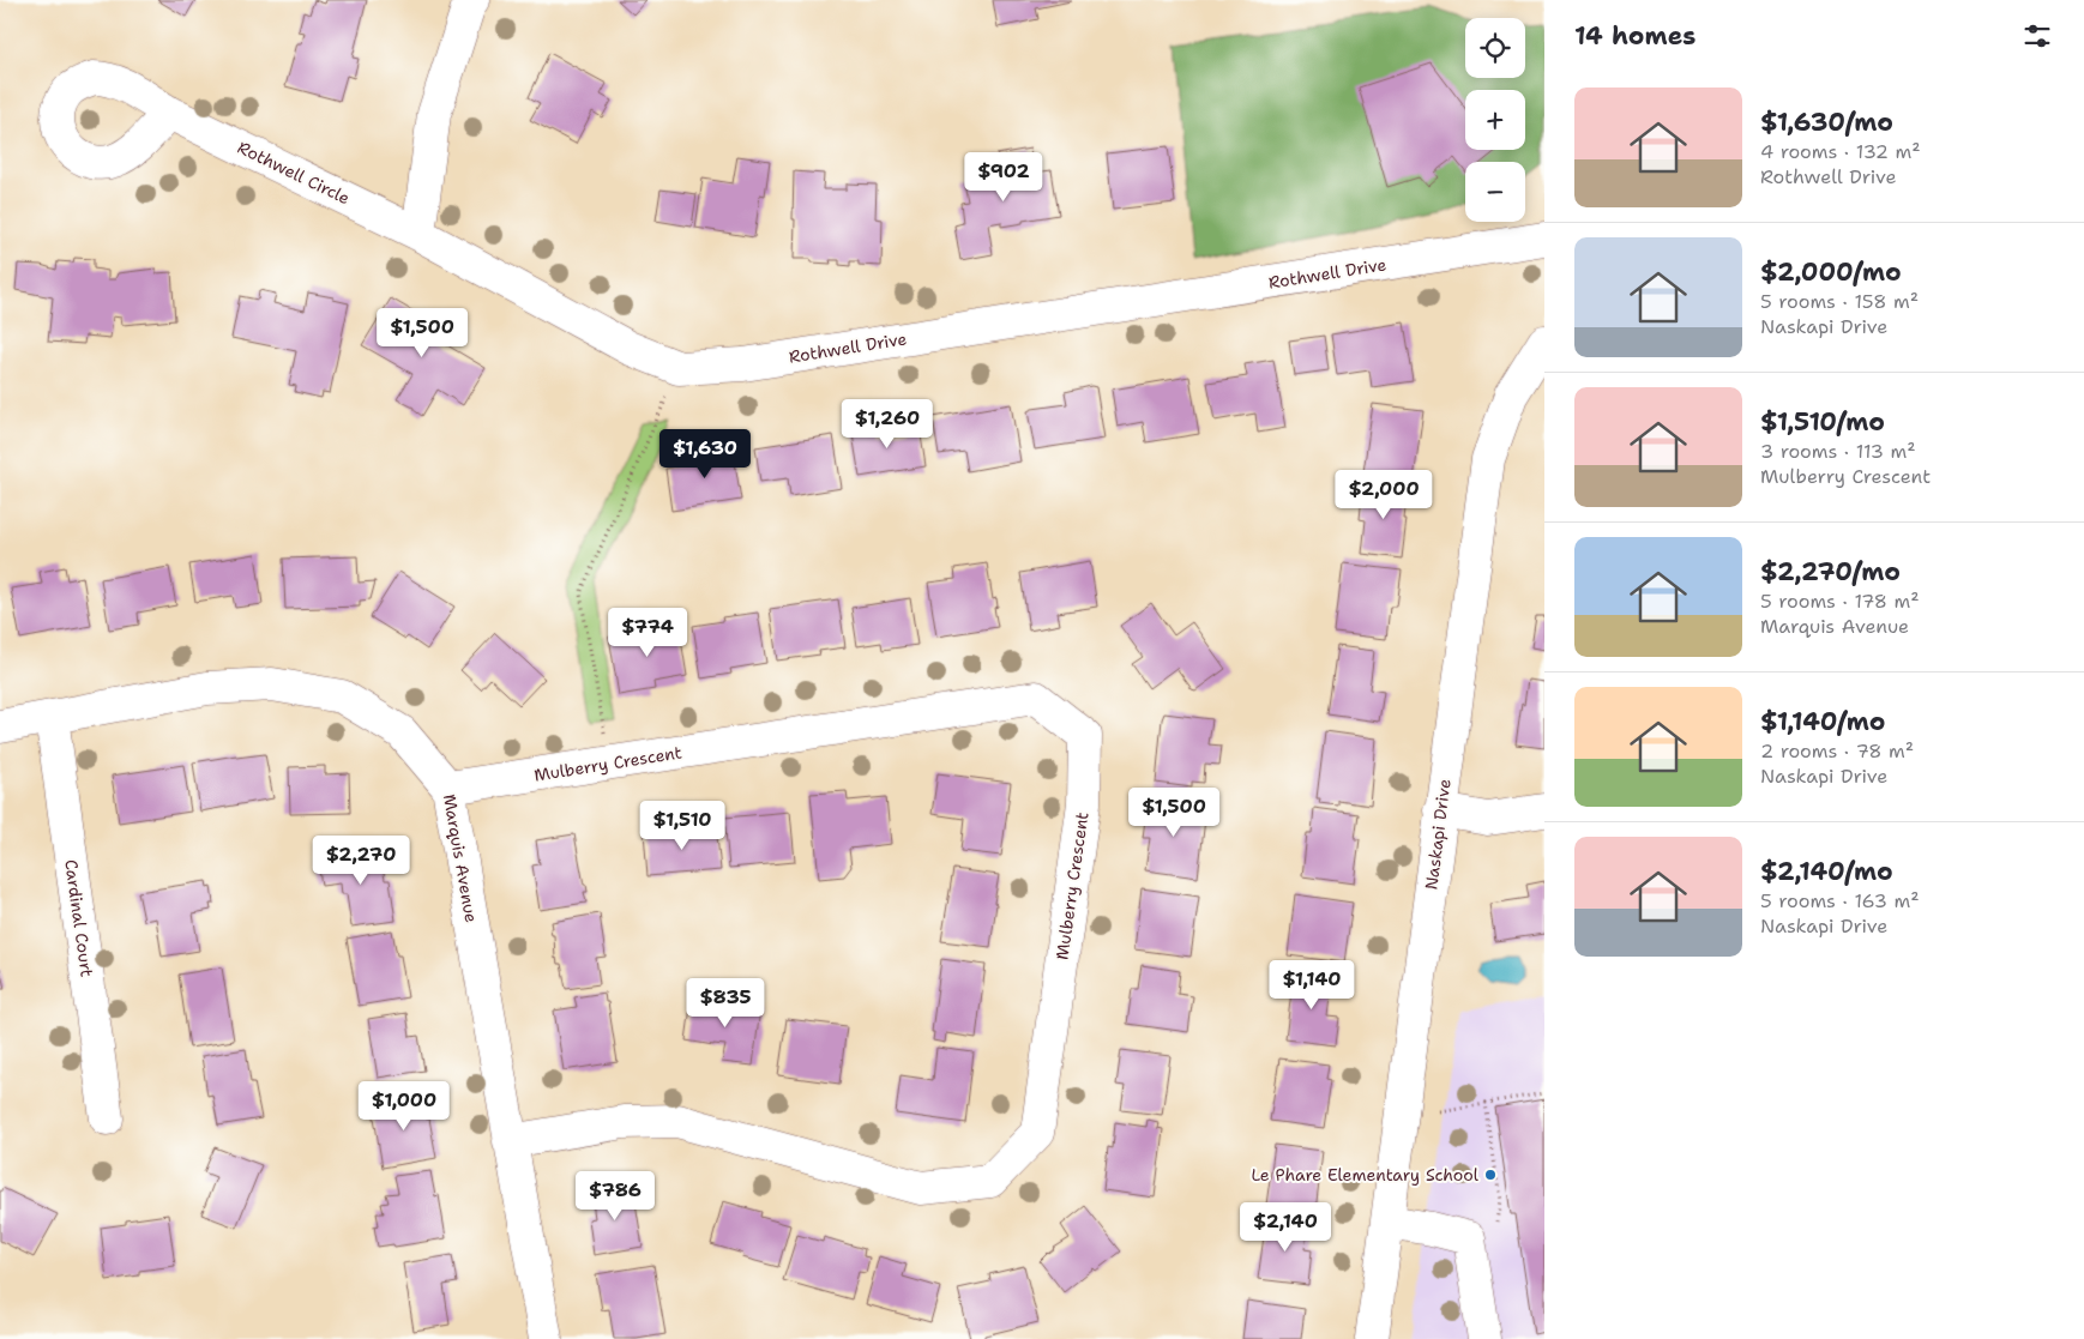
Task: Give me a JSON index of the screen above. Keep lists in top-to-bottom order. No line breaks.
{"streets":{"street":["Rothwell Circle","Rothwell Drive","Mulberry Crescent","Naskapi Drive","Marquis Avenue","Cardinal Court"]},"crossings":[["Rothwell Circle","Rothwell Drive"],["Mulberry Crescent","Marquis Avenue"],["Marquis Avenue","Cardinal Court"]],"places":["Le Phare Elementary School"],"page":{"heading":"14 homes","map_buttons":["+","−"],"list":[{"name":"$1,630/mo","note":"4 rooms · 132 m² · Rothwell Drive"},{"name":"$2,000/mo","note":"5 rooms · 158 m² · Naskapi Drive"},{"name":"$1,510/mo","note":"3 rooms · 113 m² · Mulberry Crescent"},{"name":"$2,270/mo","note":"5 rooms · 178 m² · Marquis Avenue"},{"name":"$1,140/mo","note":"2 rooms · 78 m² · Naskapi Drive"},{"name":"$2,140/mo","note":"5 rooms · 163 m² · Naskapi Drive"}],"price":["$902","$1,500","$1,260","$1,630","$2,000","$774","$1,500","$1,510","$2,270","$1,140","$835","$1,000","$786","$2,140"]}}
